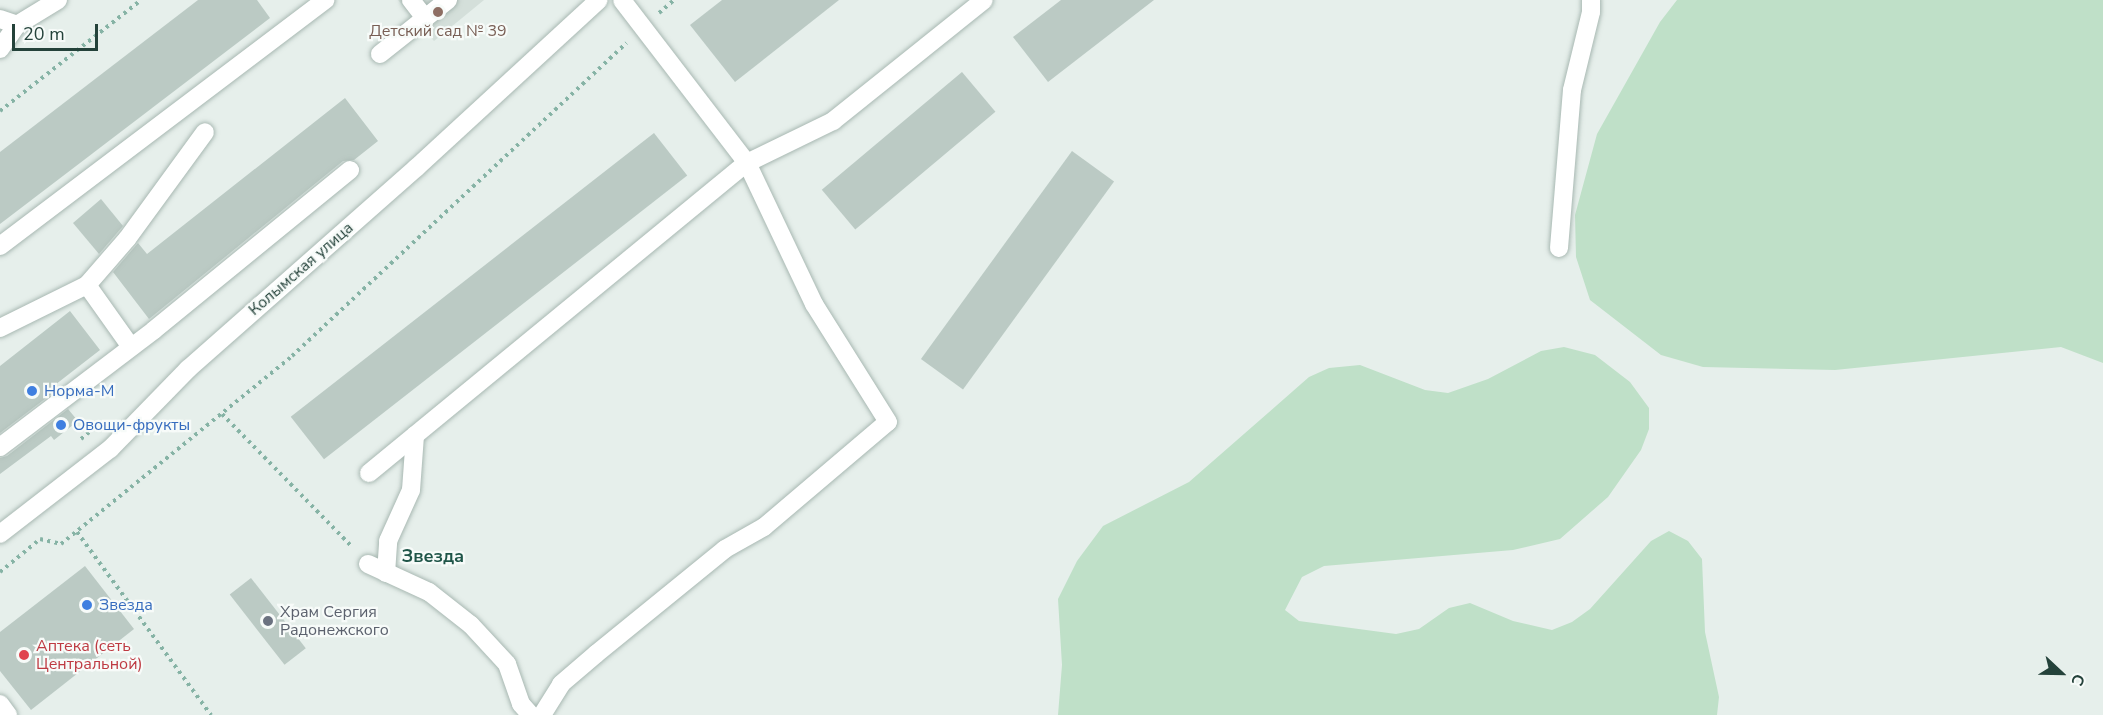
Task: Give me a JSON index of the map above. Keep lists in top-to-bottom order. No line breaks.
{"streets":{"street":["Колымская улица"]},"districts":["Звезда"],"places":["Детский сад № 39","Норма-М","Овощи-фрукты","Звезда","Храм Сергия Радонежского","Аптека (сеть Центральной)"],"scale_bar":"20 m","north":"right"}
